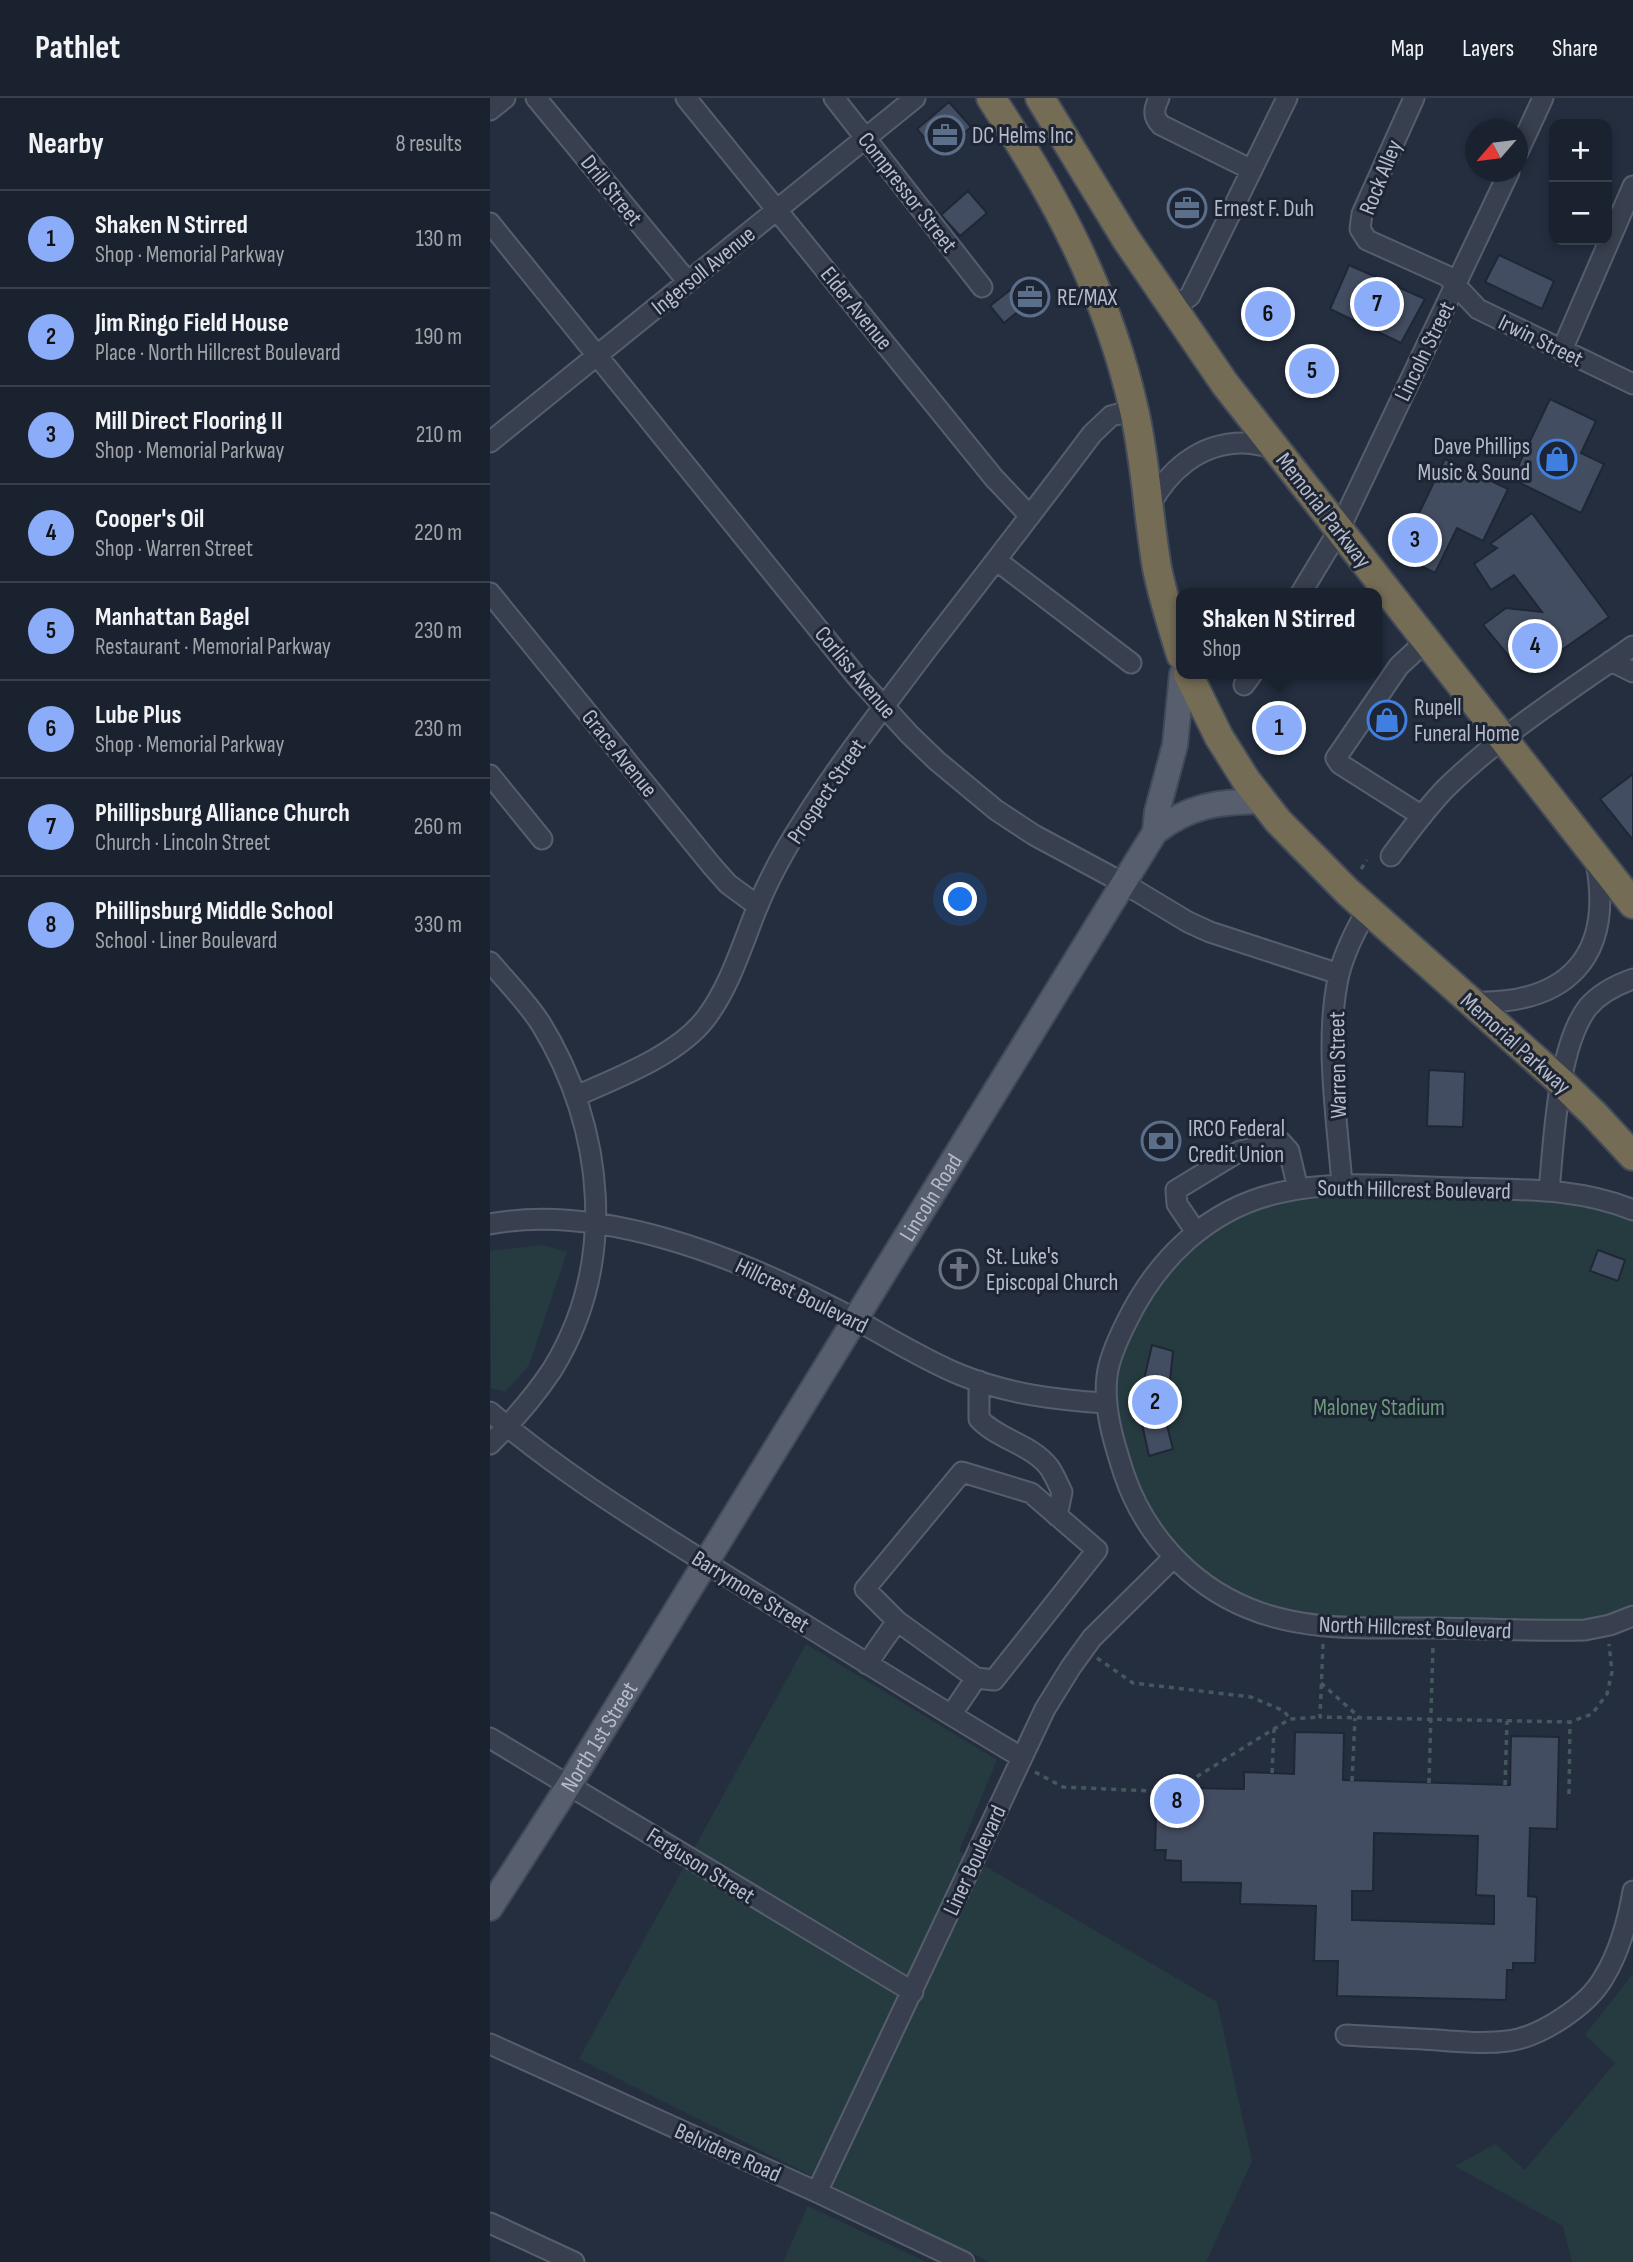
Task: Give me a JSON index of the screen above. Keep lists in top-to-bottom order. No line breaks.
{"streets":{"highway":["Memorial Parkway"],"main road":["Lincoln Road","North 1st Street"],"street":["Rock Alley","Drill Street","Compressor Street","Ingersoll Avenue","Elder Avenue","Irwin Street","Lincoln Street","Corliss Avenue","Grace Avenue","Prospect Street","Warren Street","South Hillcrest Boulevard","Hillcrest Boulevard","Barrymore Street","North Hillcrest Boulevard","Liner Boulevard","Ferguson Street","Belvidere Road"]},"crossings":[["Rock Alley","Irwin Street"],["Rock Alley","Lincoln Street"],["Drill Street","Ingersoll Avenue"],["Compressor Street","Ingersoll Avenue"],["Ingersoll Avenue","Elder Avenue"],["Ingersoll Avenue","Corliss Avenue"],["Elder Avenue","Prospect Street"],["Irwin Street","Lincoln Street"],["Lincoln Street","Memorial Parkway"],["Memorial Parkway","Warren Street"],["Memorial Parkway","Lincoln Road"],["Corliss Avenue","Prospect Street"],["Corliss Avenue","Warren Street"],["Corliss Avenue","Lincoln Road"],["Grace Avenue","Prospect Street"],["Warren Street","South Hillcrest Boulevard"],["South Hillcrest Boulevard","Hillcrest Boulevard"],["South Hillcrest Boulevard","North Hillcrest Boulevard"],["Lincoln Road","Hillcrest Boulevard"],["Lincoln Road","Barrymore Street"],["Lincoln Road","North 1st Street"],["Hillcrest Boulevard","North Hillcrest Boulevard"],["Barrymore Street","North 1st Street"],["Barrymore Street","Liner Boulevard"],["North Hillcrest Boulevard","Liner Boulevard"],["North 1st Street","Ferguson Street"],["Liner Boulevard","Ferguson Street"],["Liner Boulevard","Belvidere Road"]],"parks":["Maloney Stadium"],"places":{"office":["DC Helms Inc","Ernest F. Duh","RE/MAX"],"shop":["Dave Phillips Music & Sound","Rupell Funeral Home"],"bank":["IRCO Federal Credit Union"],"church":["St. Luke's Episcopal Church"]},"north":"bottom left","page":{"header":"Pathlet","nav":["Map","Layers","Share"],"heading":["Nearby","8 results"],"map_buttons":["+","−"],"list":[{"mark":"1","name":"Shaken N Stirred","note":"Shop · Memorial Parkway","value":"130 m"},{"mark":"2","name":"Jim Ringo Field House","note":"Place · North Hillcrest Boulevard","value":"190 m"},{"mark":"3","name":"Mill Direct Flooring II","note":"Shop · Memorial Parkway","value":"210 m"},{"mark":"4","name":"Cooper's Oil","note":"Shop · Warren Street","value":"220 m"},{"mark":"5","name":"Manhattan Bagel","note":"Restaurant · Memorial Parkway","value":"230 m"},{"mark":"6","name":"Lube Plus","note":"Shop · Memorial Parkway","value":"230 m"},{"mark":"7","name":"Phillipsburg Alliance Church","note":"Church · Lincoln Street","value":"260 m"},{"mark":"8","name":"Phillipsburg Middle School","note":"School · Liner Boulevard","value":"330 m"}],"pins":["7","6","5","3","4","1","2","8"],"popup":["Shaken N Stirred","Shop"]}}
